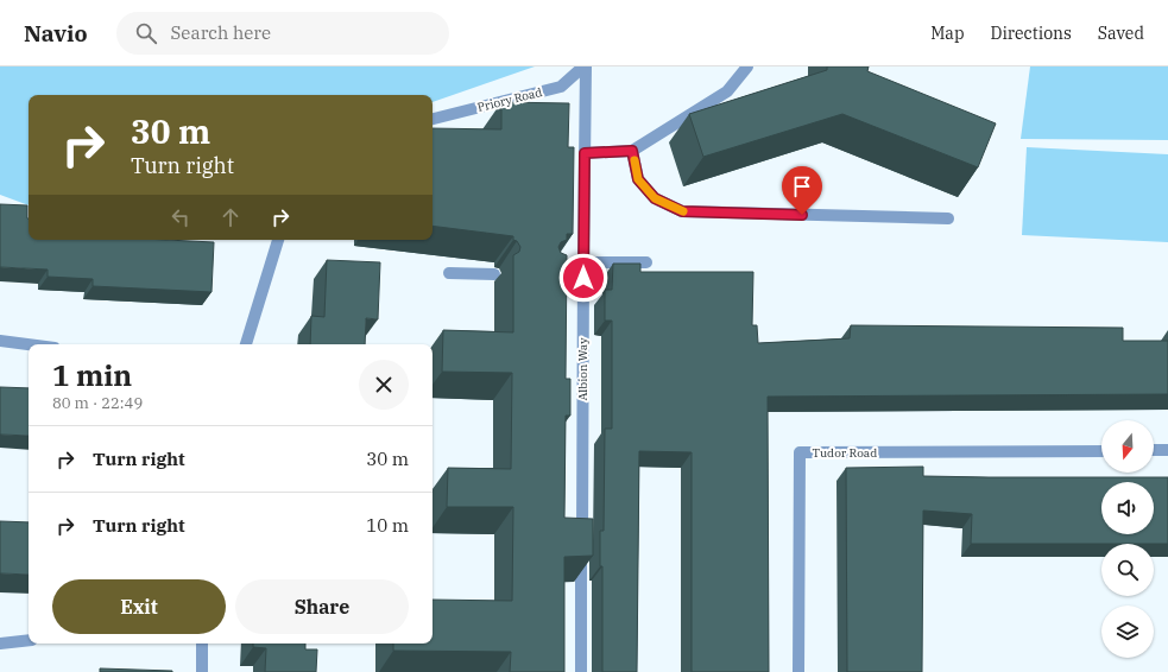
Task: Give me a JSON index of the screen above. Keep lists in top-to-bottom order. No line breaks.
{"streets":{"street":["Priory Road","Albion Way","Tudor Road"]},"crossings":[["Priory Road","Albion Way"]],"north":"bottom","page":{"header":"Navio","search":"Search here","nav":["Map","Directions","Saved"],"turn":["30 m","Turn right"],"heading":["1 min","80 m · 22:49"],"list":[{"name":"Turn right","value":"30 m"},{"name":"Turn right","value":"10 m"}],"buttons":["Exit","Share"]}}
